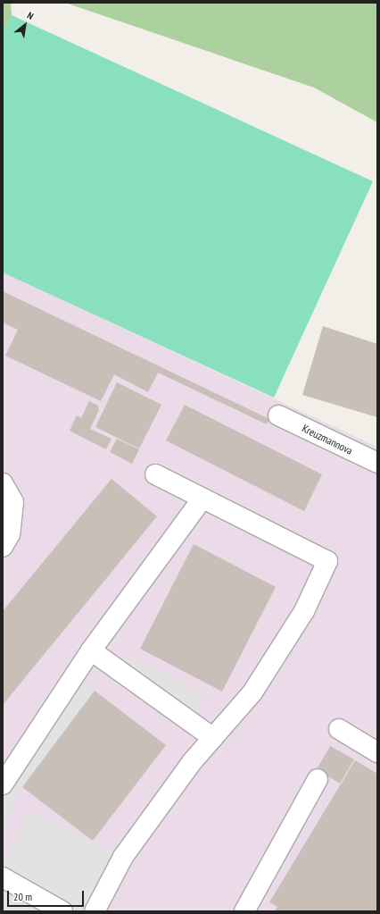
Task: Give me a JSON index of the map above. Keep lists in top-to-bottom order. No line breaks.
{"streets":{"street":["Kreuzmannova"]},"scale_bar":"20 m","north":"top right"}
